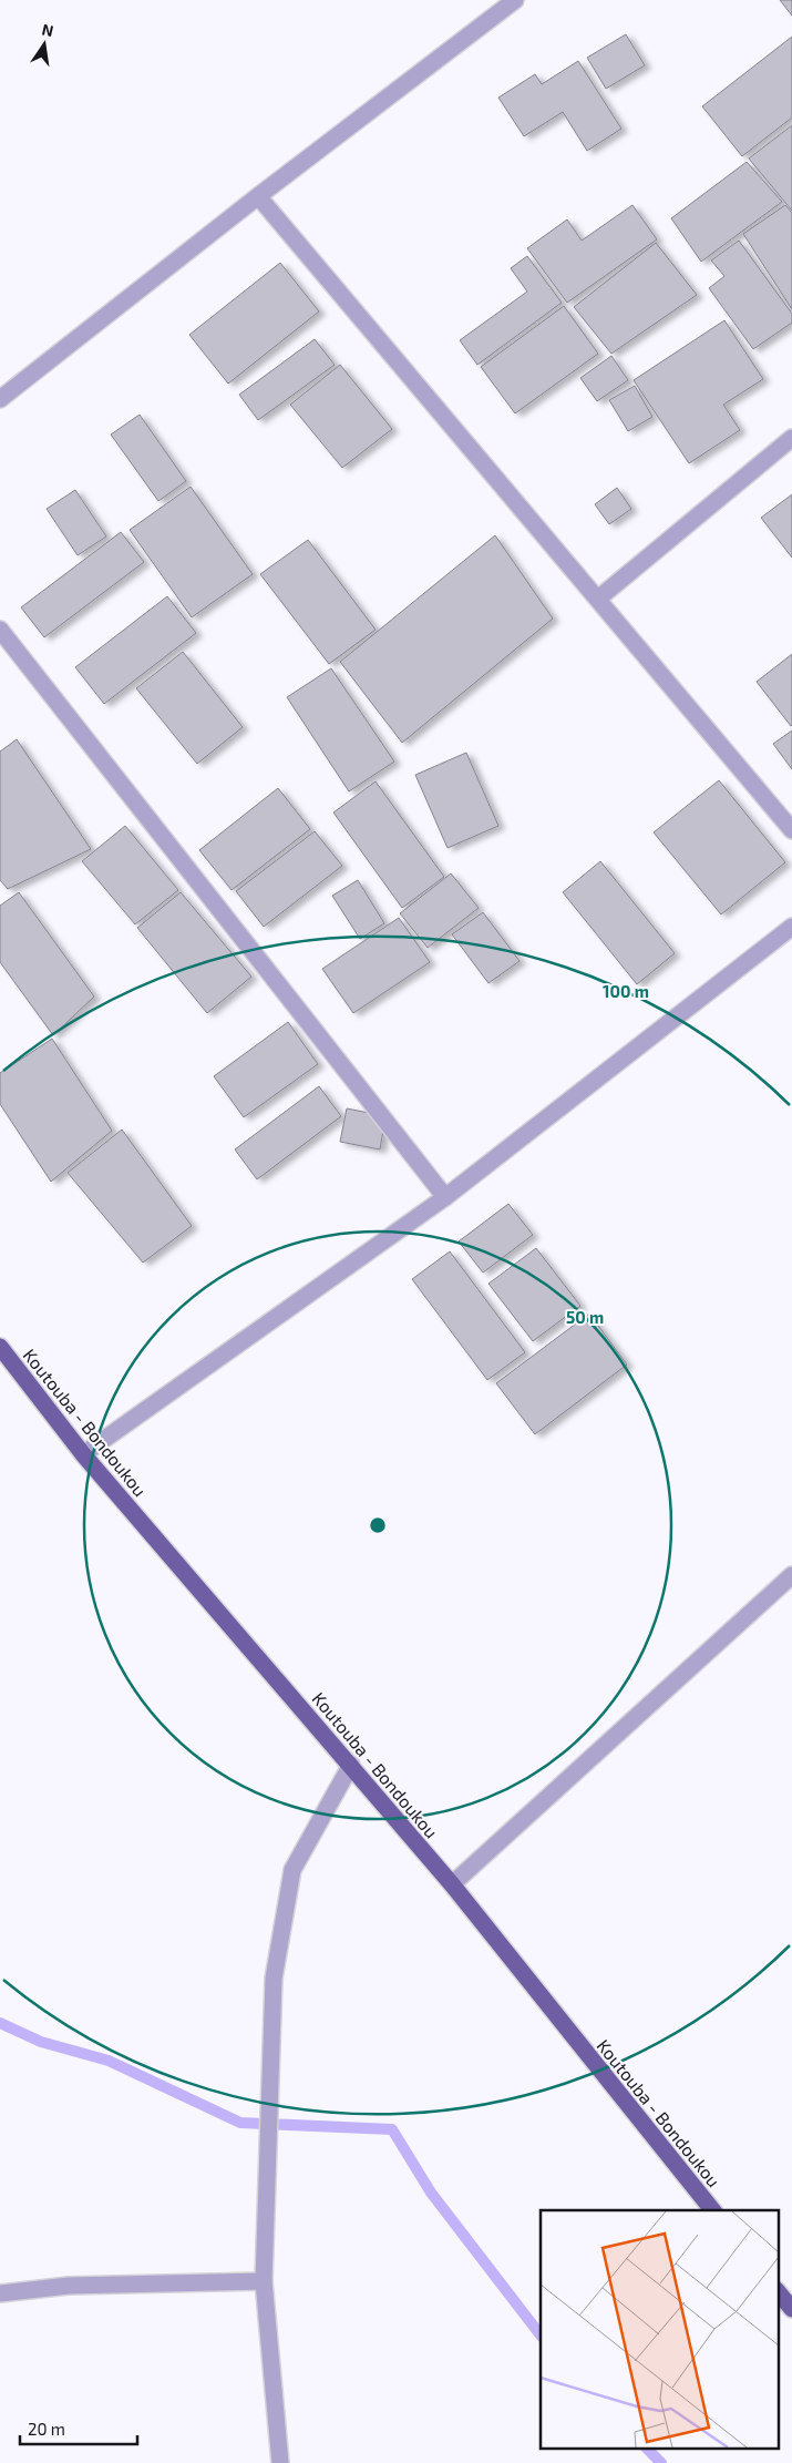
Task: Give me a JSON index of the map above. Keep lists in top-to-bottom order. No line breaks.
{"streets":{"main road":["Koutouba - Bondoukou"]},"scale_bar":"20 m","north":"top","rings":["100 m","50 m"]}
